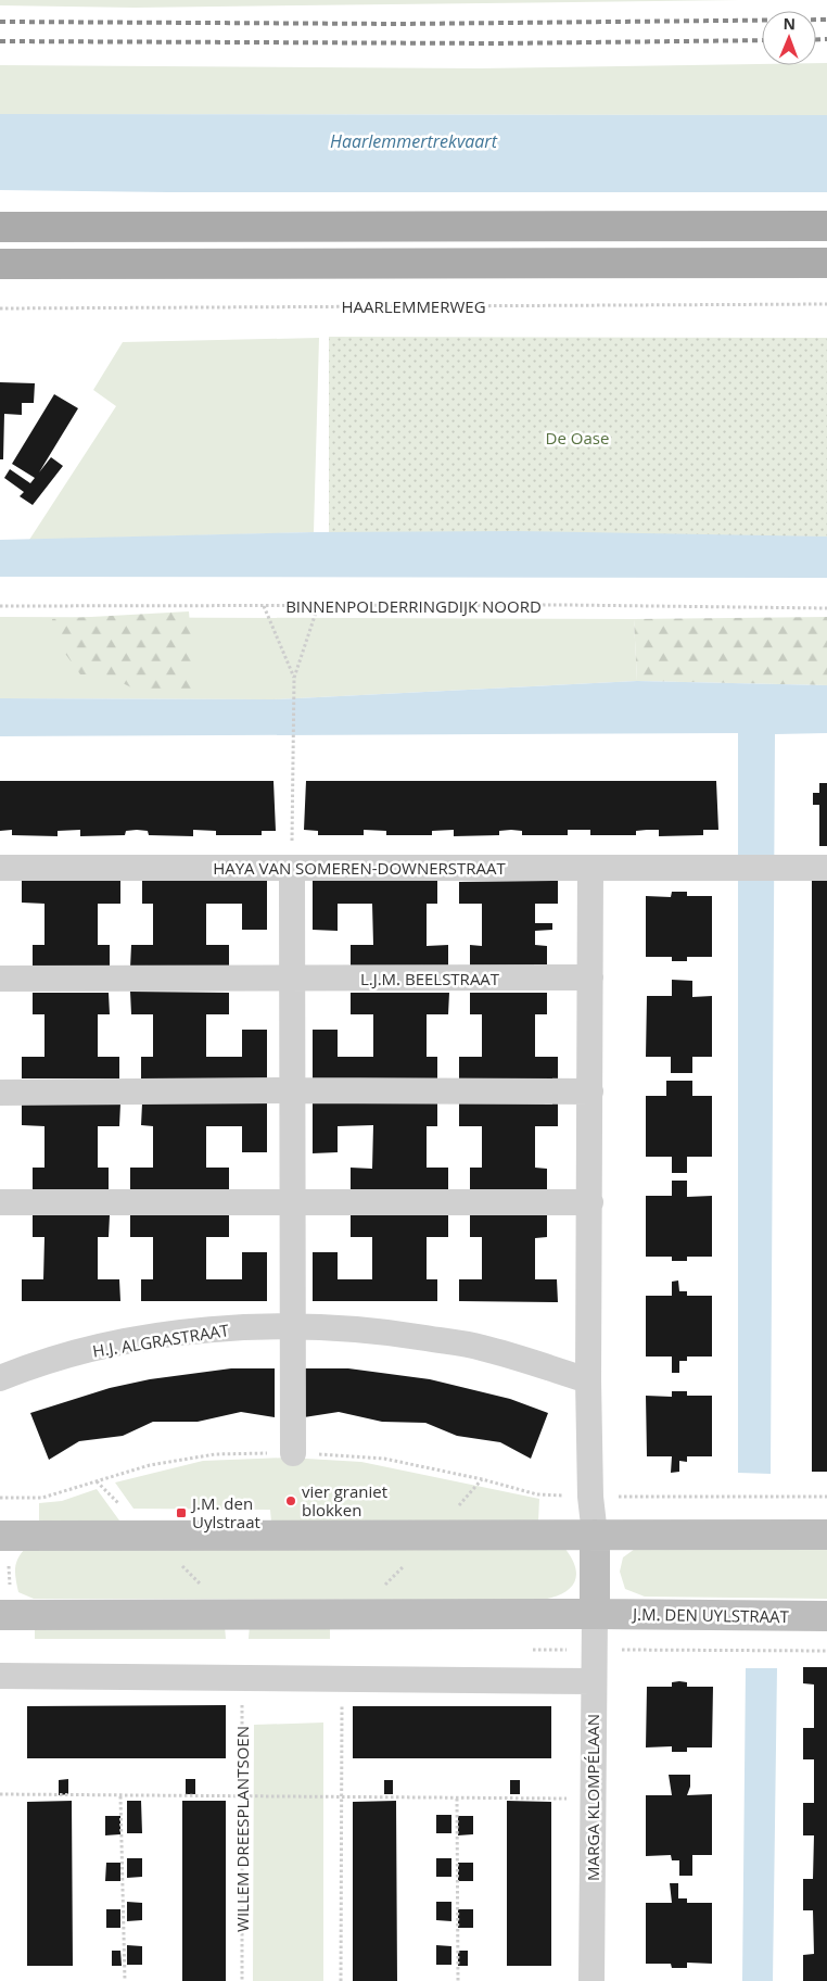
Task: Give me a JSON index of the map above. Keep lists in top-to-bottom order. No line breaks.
{"streets":{"street":["HAYA VAN SOMEREN-DOWNERSTRAAT","L.J.M. BEELSTRAAT","H.J. ALGRASTRAAT","J.M. DEN UYLSTRAAT","MARGA KLOMPÉLAAN"],"path":["HAARLEMMERWEG","BINNENPOLDERRINGDIJK NOORD","WILLEM DREESPLANTSOEN"]},"crossings":[["J.M. DEN UYLSTRAAT","MARGA KLOMPÉLAAN"]],"water":["Haarlemmertrekvaart"],"parks":["De Oase"],"places":{"other":["vier graniet blokken"],"transit":["J.M. den Uylstraat"]},"north":"top"}
